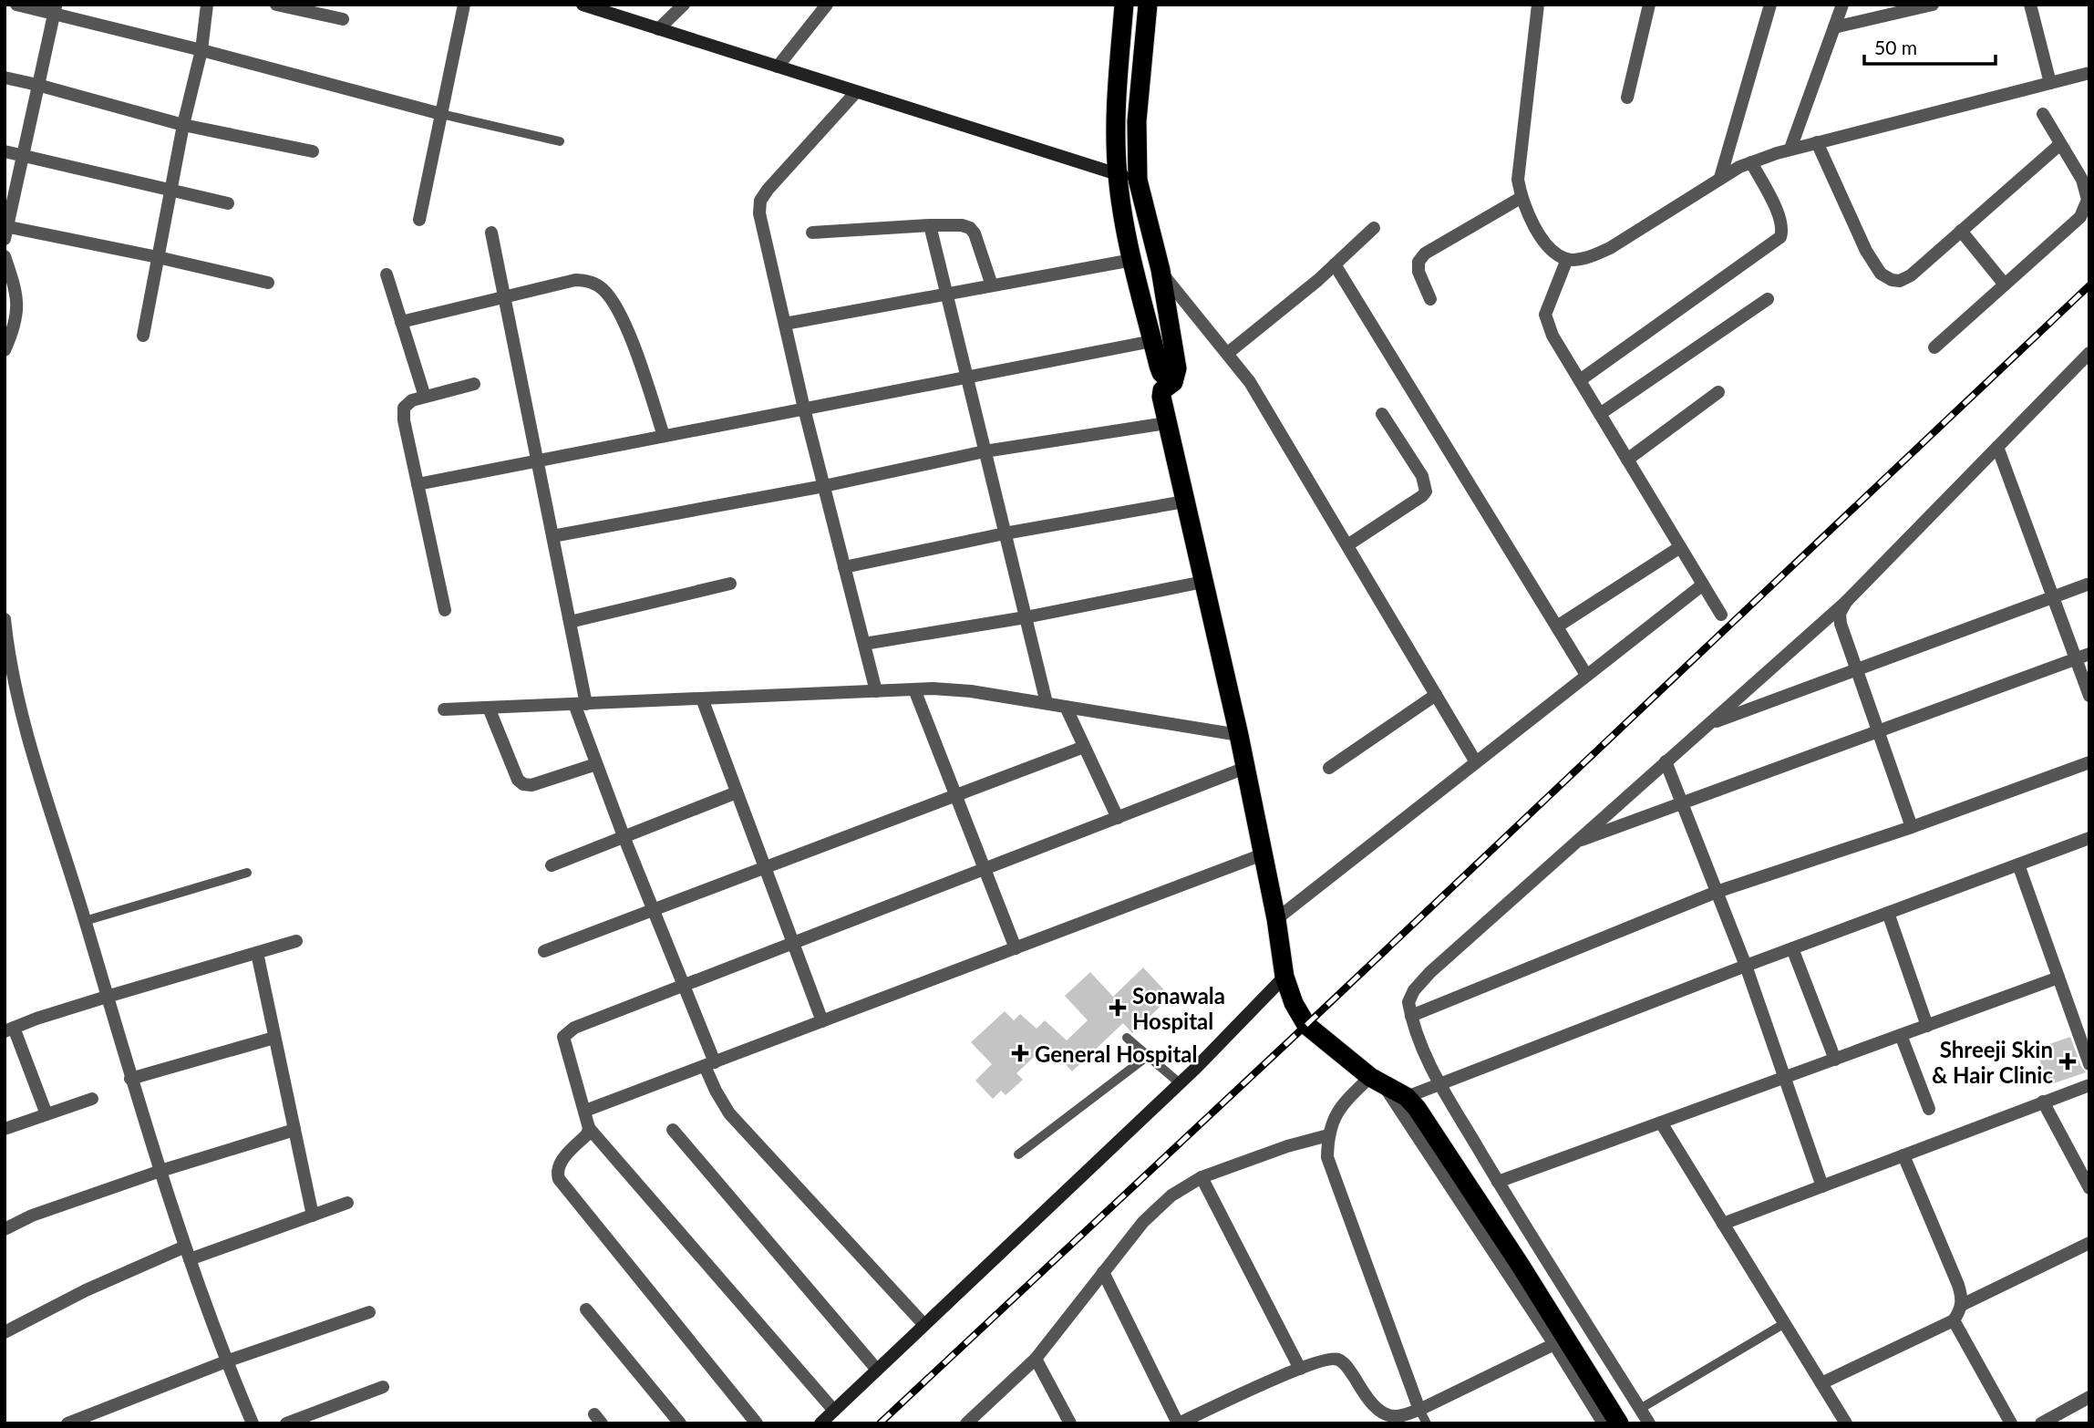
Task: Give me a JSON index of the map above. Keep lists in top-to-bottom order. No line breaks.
{"places":{"health":["Sonawala Hospital","General Hospital","Shreeji Skin & Hair Clinic"]},"scale_bar":"50 m"}
